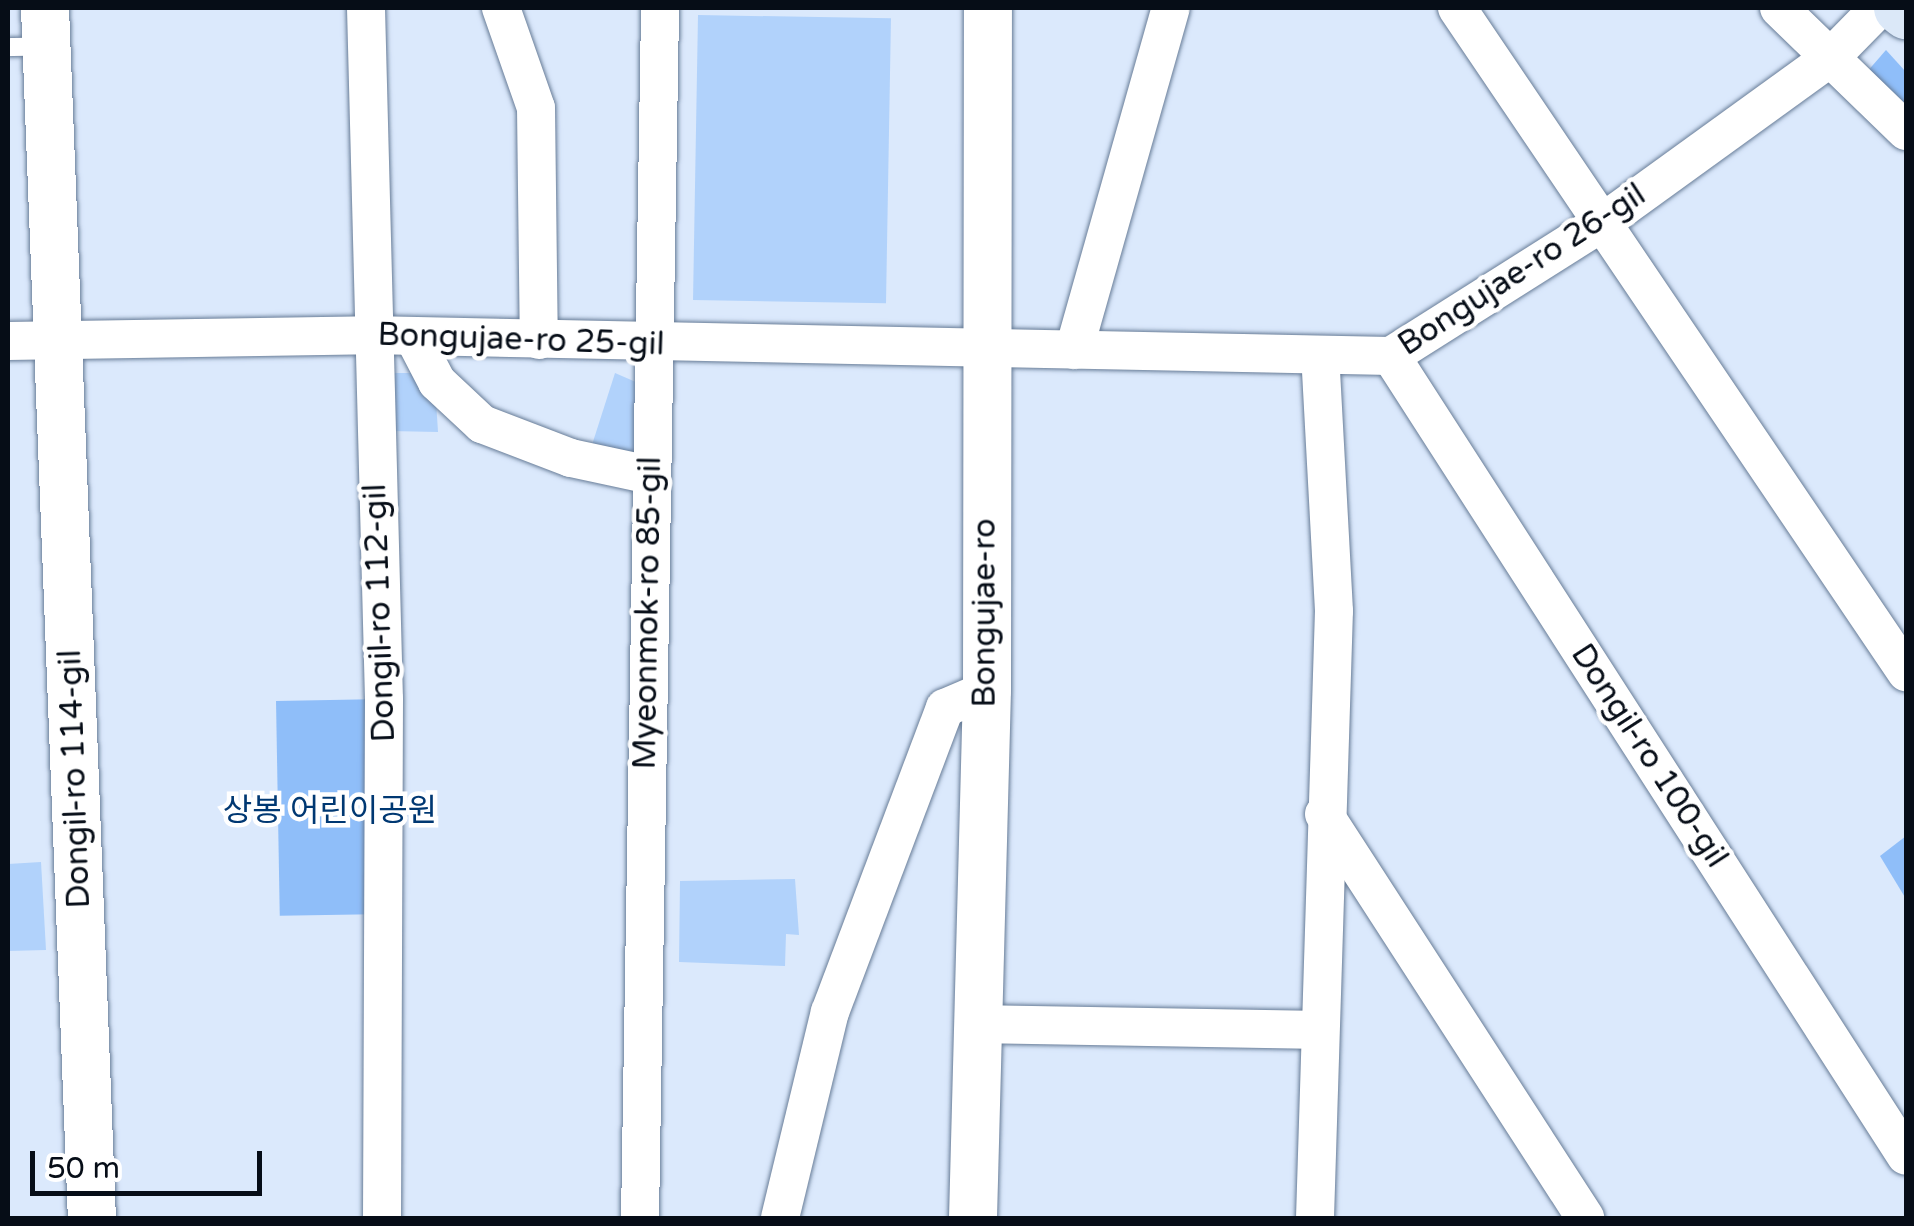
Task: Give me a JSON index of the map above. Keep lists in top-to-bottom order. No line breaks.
{"streets":{"street":["Bongujae-ro 26-gil","Bongujae-ro 25-gil","Dongil-ro 112-gil","Myeonmok-ro 85-gil","Bongujae-ro","Dongil-ro 100-gil","Dongil-ro 114-gil"]},"crossings":[["Bongujae-ro 26-gil","Bongujae-ro 25-gil"],["Bongujae-ro 26-gil","Bongujae-ro"],["Bongujae-ro 26-gil","Dongil-ro 100-gil"],["Bongujae-ro 25-gil","Dongil-ro 112-gil"],["Bongujae-ro 25-gil","Myeonmok-ro 85-gil"],["Bongujae-ro 25-gil","Bongujae-ro"],["Bongujae-ro 25-gil","Dongil-ro 114-gil"]],"parks":["상봉 어린이공원"],"scale_bar":"50 m"}
